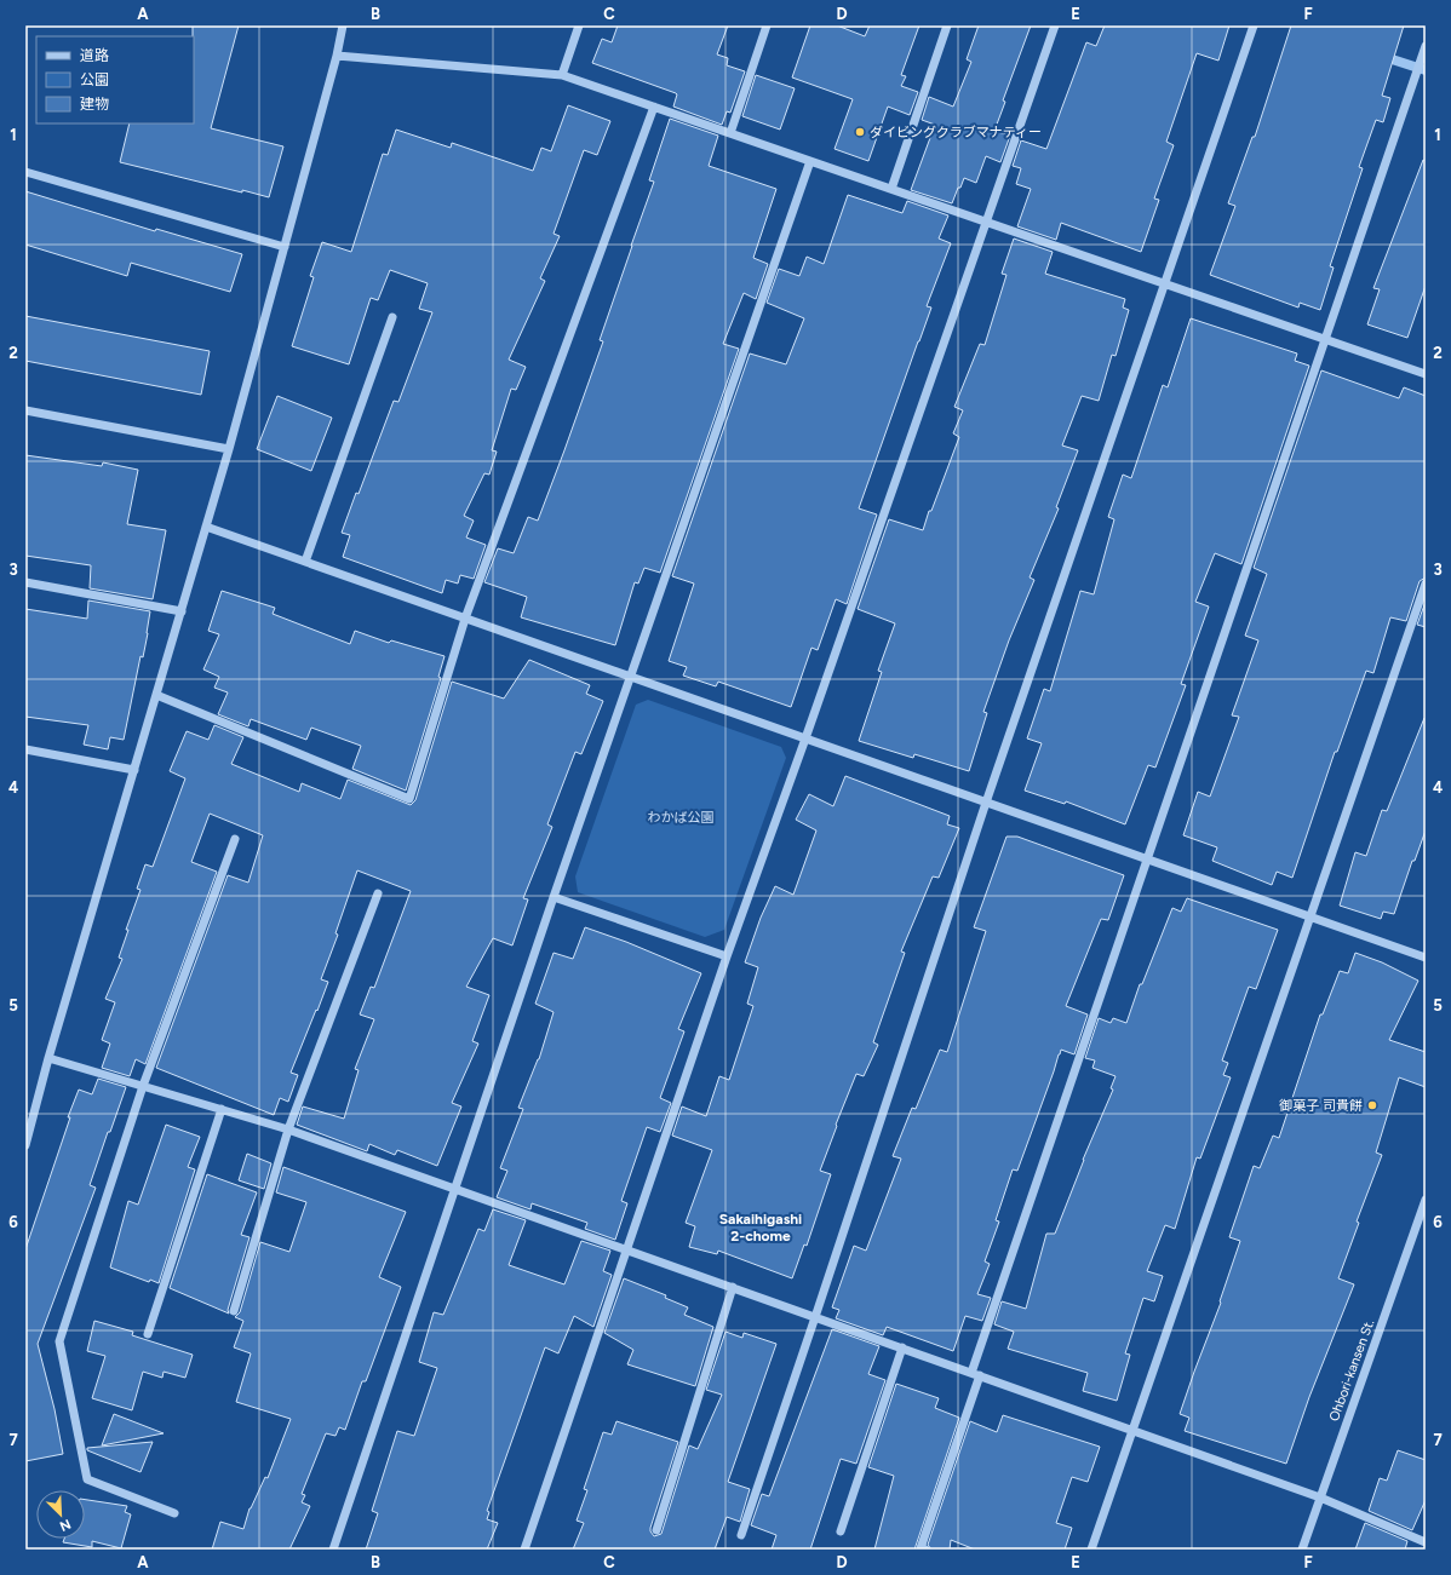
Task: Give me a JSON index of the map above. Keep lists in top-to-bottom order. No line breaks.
{"streets":{"street":["Ohbori-kansen St."]},"districts":["Sakaihigashi 2-chome"],"parks":["わかば公園"],"places":["ダイビングクラブマナティー","御菓子 司貴餅"],"legend":["道路","公園","建物"],"north":"bottom right","grid":{"columns":["A","B","C","D","E","F"],"rows":["1","2","3","4","5","6","7"]}}
